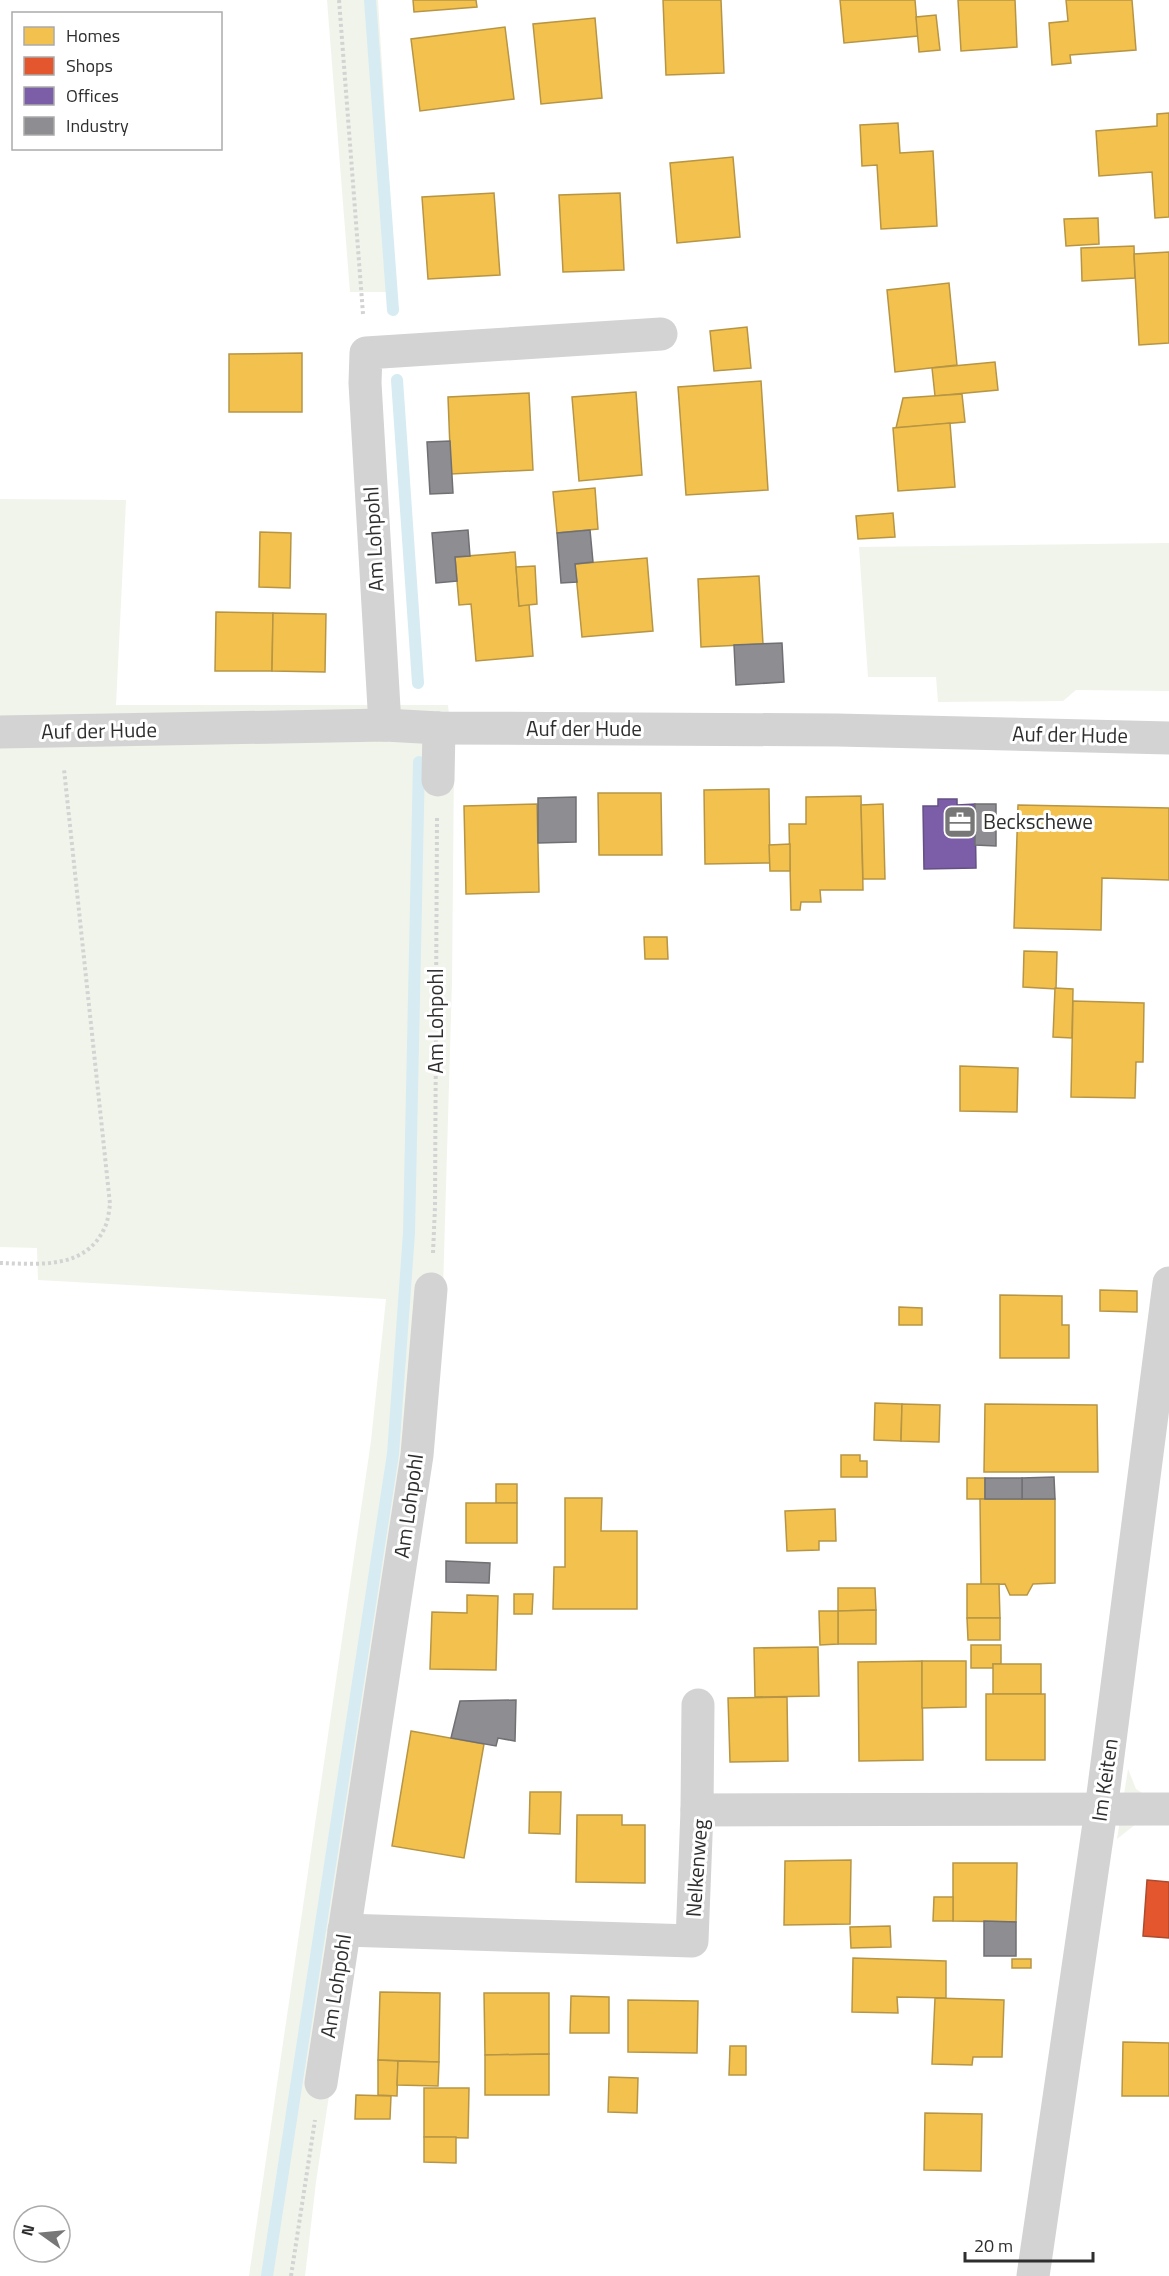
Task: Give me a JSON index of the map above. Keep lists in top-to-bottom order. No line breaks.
{"streets":{"street":["Am Lohpohl","Auf der Hude","Im Keiten","Nelkenweg"]},"crossings":[["Am Lohpohl","Auf der Hude"],["Am Lohpohl","Nelkenweg"],["Im Keiten","Nelkenweg"]],"places":{"office":["Beckschewe"]},"legend":["Homes","Shops","Offices","Industry"],"scale_bar":"20 m","north":"left"}
